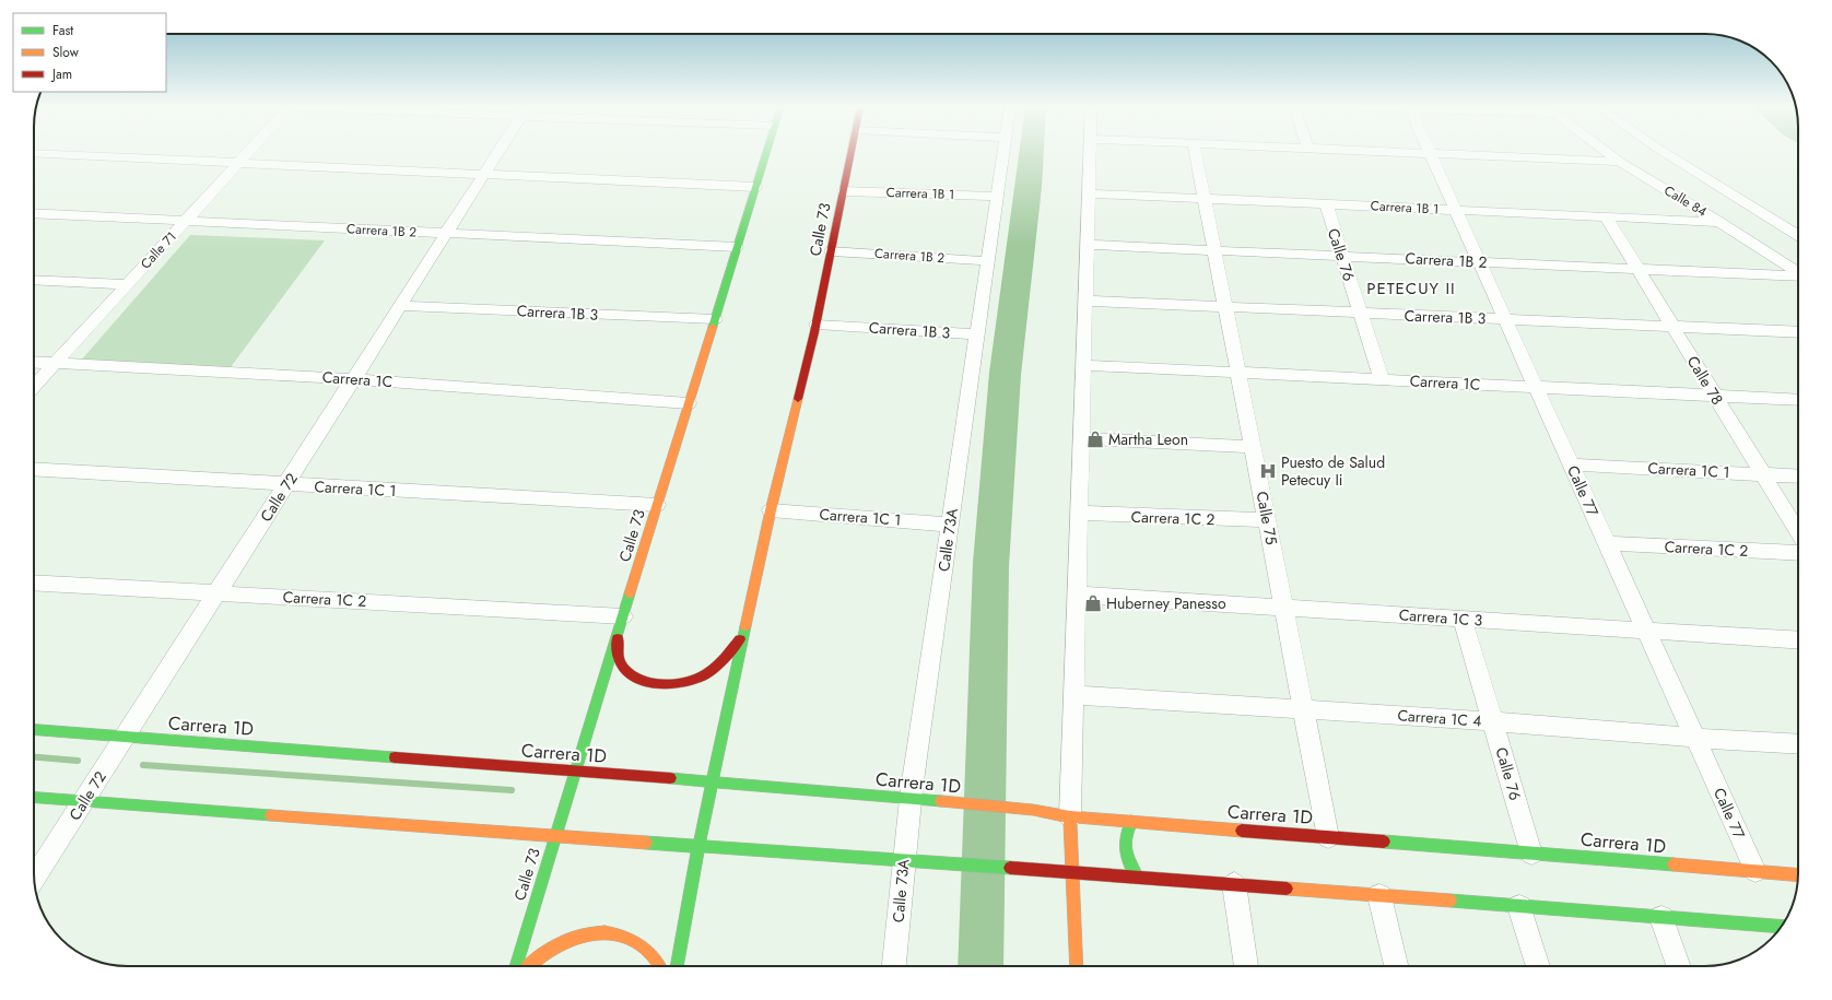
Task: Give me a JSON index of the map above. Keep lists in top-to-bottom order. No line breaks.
{"streets":{"street":["Carrera 1B 1","Calle 84","Calle 73","Carrera 1B 2","Calle 71","Calle 76","Carrera 1B 3","Carrera 1C","Calle 78","Carrera 1C 1","Calle 77","Calle 72","Carrera 1C 2","Calle 75","Calle 73A","Carrera 1C 3","Carrera 1C 4","Carrera 1D"]},"crossings":[["Carrera 1B 1","Calle 84"],["Carrera 1B 1","Calle 73"],["Carrera 1B 1","Calle 76"],["Carrera 1B 1","Calle 78"],["Carrera 1B 1","Calle 77"],["Carrera 1B 1","Calle 75"],["Carrera 1B 1","Calle 73A"],["Calle 73","Carrera 1B 2"],["Calle 73","Carrera 1B 3"],["Calle 73","Carrera 1C"],["Calle 73","Carrera 1C 1"],["Calle 73","Carrera 1C 2"],["Calle 73","Carrera 1D"],["Carrera 1B 2","Calle 71"],["Carrera 1B 2","Calle 76"],["Carrera 1B 2","Calle 78"],["Carrera 1B 2","Calle 77"],["Carrera 1B 2","Calle 72"],["Carrera 1B 2","Calle 75"],["Carrera 1B 2","Calle 73A"],["Calle 71","Carrera 1C"],["Calle 76","Carrera 1B 3"],["Calle 76","Carrera 1C"],["Calle 76","Carrera 1C 3"],["Calle 76","Carrera 1C 4"],["Calle 76","Carrera 1D"],["Carrera 1B 3","Calle 78"],["Carrera 1B 3","Calle 77"],["Carrera 1B 3","Calle 72"],["Carrera 1B 3","Calle 75"],["Carrera 1B 3","Calle 73A"],["Carrera 1C","Calle 78"],["Carrera 1C","Calle 77"],["Carrera 1C","Calle 72"],["Carrera 1C","Calle 75"],["Calle 78","Carrera 1C 1"],["Carrera 1C 1","Calle 77"],["Carrera 1C 1","Calle 72"],["Carrera 1C 1","Calle 73A"],["Calle 77","Carrera 1C 2"],["Calle 77","Carrera 1C 3"],["Calle 77","Carrera 1C 4"],["Calle 77","Carrera 1D"],["Calle 72","Carrera 1C 2"],["Calle 72","Carrera 1D"],["Carrera 1C 2","Calle 75"],["Calle 75","Carrera 1C 3"],["Calle 75","Carrera 1C 4"],["Calle 75","Carrera 1D"],["Calle 73A","Carrera 1D"]],"districts":["PETECUY II"],"places":{"shop":["Martha Leon","Huberney Panesso"],"hospital":["Puesto de Salud Petecuy Ii"]},"legend":["Fast","Slow","Jam"]}
